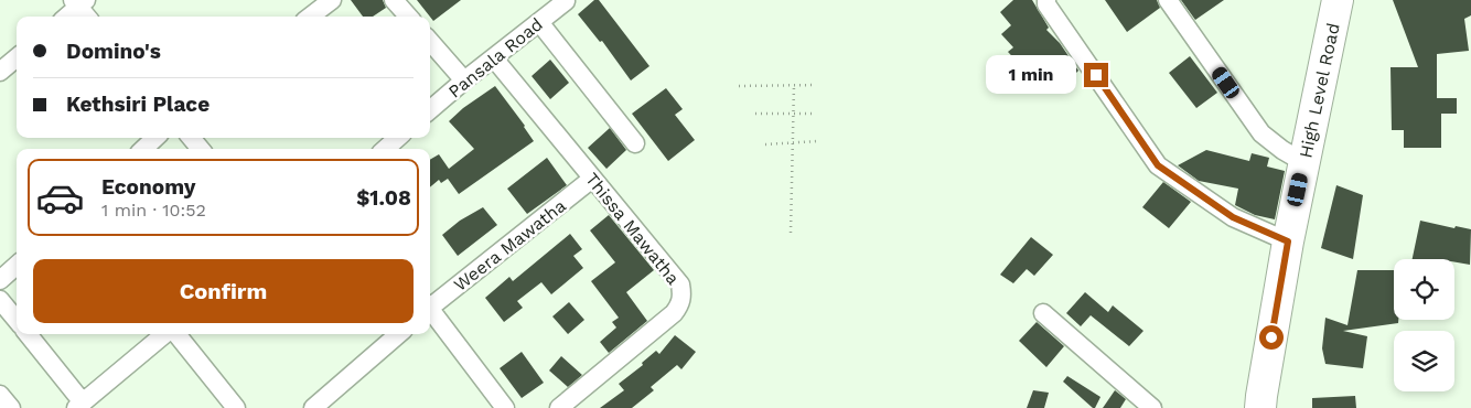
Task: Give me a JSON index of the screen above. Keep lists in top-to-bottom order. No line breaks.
{"streets":{"highway":["High Level Road"],"street":["Pansala Road","Thissa Mawatha","Weera Mawatha"]},"crossings":[["Pansala Road","Thissa Mawatha"],["Thissa Mawatha","Weera Mawatha"]],"page":{"banner":["Domino's","Kethsiri Place"],"bubble":"1 min","list":[{"name":"Economy","note":"1 min · 10:52","value":"$1.08"}],"buttons":"Confirm"}}
